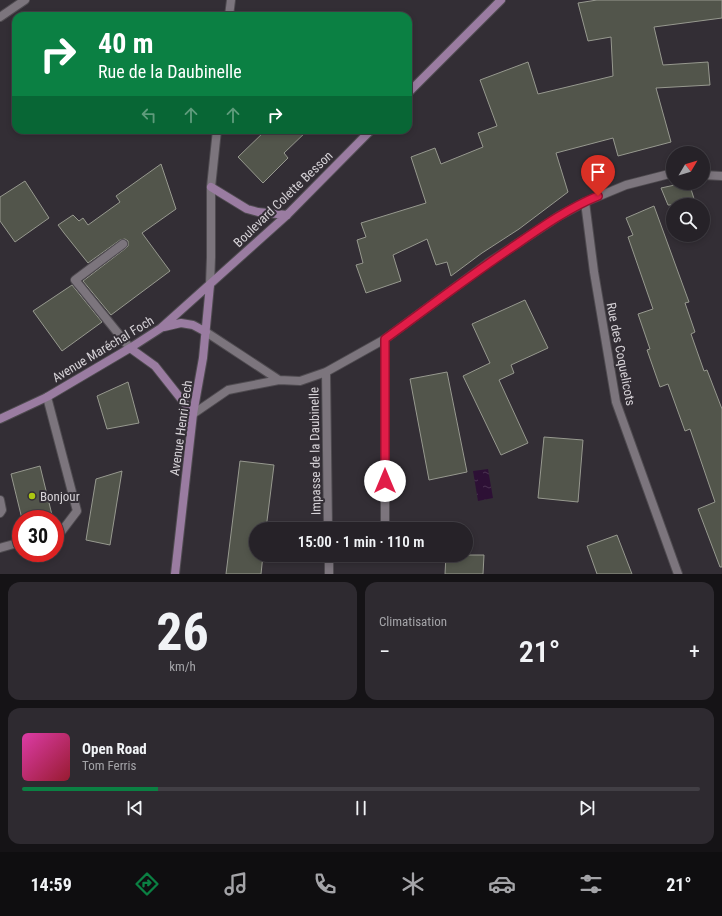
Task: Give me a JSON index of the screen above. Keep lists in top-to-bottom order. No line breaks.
{"streets":{"main road":["Boulevard Colette Besson","Avenue Maréchal Foch","Avenue Henri Pech"],"street":["Rue des Coquelicots","Impasse de la Daubinelle"]},"crossings":[["Boulevard Colette Besson","Avenue Maréchal Foch"],["Boulevard Colette Besson","Avenue Henri Pech"],["Avenue Maréchal Foch","Avenue Henri Pech"]],"places":["Bonjour"],"north":"top right","page":{"turn":["40 m","Rue de la Daubinelle"],"limit":"30","trip":"15:00 · 1 min · 110 m","tile":[["26","km/h"],"Climatisation"],"heat":["−","21°","+"],"song":["Open Road","Tom Ferris"],"tabs":["14:59","21°"]}}
